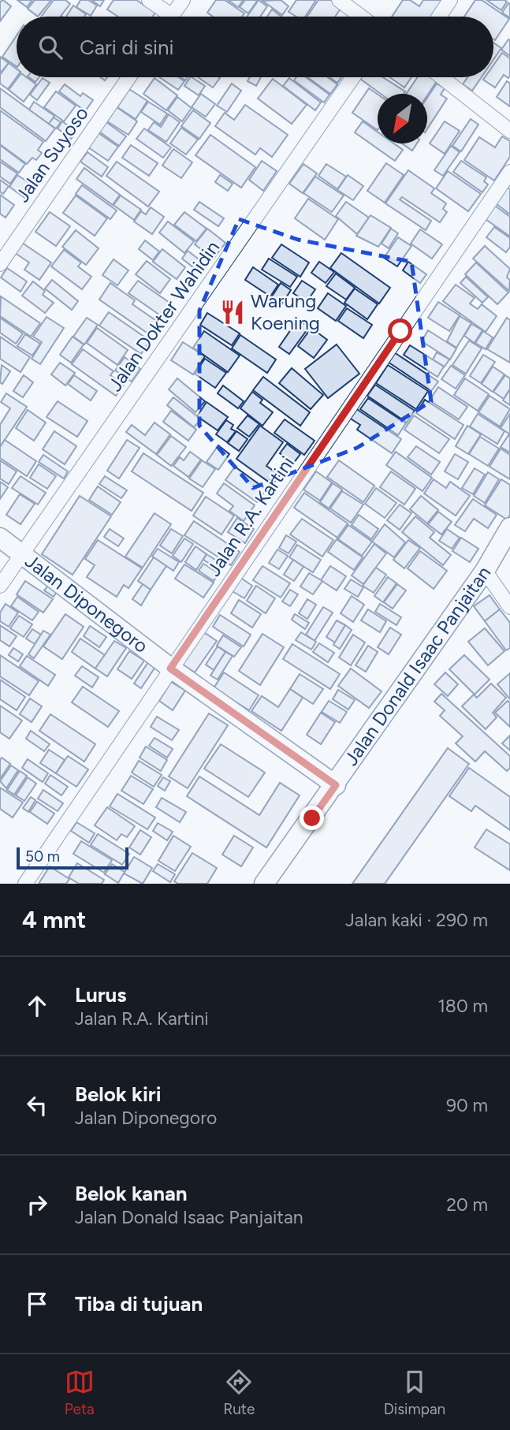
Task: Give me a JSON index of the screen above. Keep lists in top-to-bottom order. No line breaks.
{"streets":{"main road":["Jalan Diponegoro","Jalan Donald Isaac Panjaitan"],"street":["Jalan Suyoso","Jalan Dokter Wahidin","Jalan R.A. Kartini"]},"crossings":[["Jalan Dokter Wahidin","Jalan Diponegoro"],["Jalan R.A. Kartini","Jalan Diponegoro"],["Jalan Diponegoro","Jalan Donald Isaac Panjaitan"]],"places":{"restaurant":["Warung Koening"]},"scale_bar":"50 m","north":"bottom left","page":{"search":"Cari di sini","scale":"50 m","heading":["4 mnt","Jalan kaki · 290 m"],"list":[["Lurus","Jalan R.A. Kartini","180 m"],["Belok kiri","Jalan Diponegoro","90 m"],["Belok kanan","Jalan Donald Isaac Panjaitan","20 m"],"Tiba di tujuan"],"nav":["Peta","Rute","Disimpan"]}}
